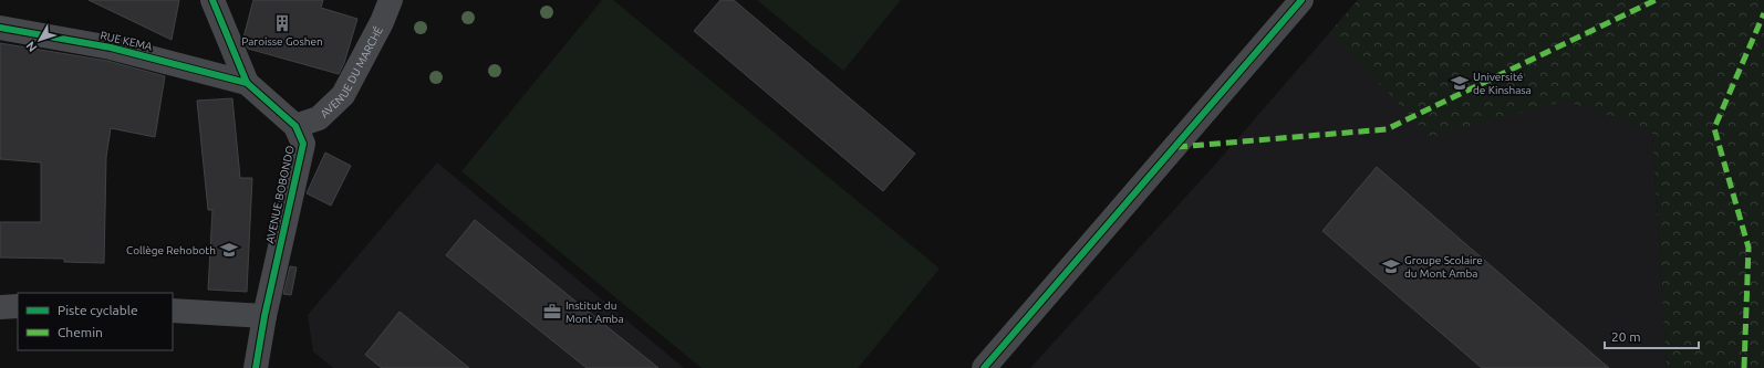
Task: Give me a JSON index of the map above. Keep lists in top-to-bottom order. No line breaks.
{"streets":{"street":["RUE KEMA","AVENUE DU MARCHÉ","AVENUE BOBONDO"]},"crossings":[["RUE KEMA","AVENUE BOBONDO"],["AVENUE DU MARCHÉ","AVENUE BOBONDO"]],"places":{"building":["Paroisse Goshen"],"school or university":["Université de Kinshasa","Collège Rehoboth","Groupe Scolaire du Mont Amba"],"office":["Institut du Mont Amba"]},"legend":["Piste cyclable","Chemin"],"scale_bar":"20 m","north":"bottom left"}
